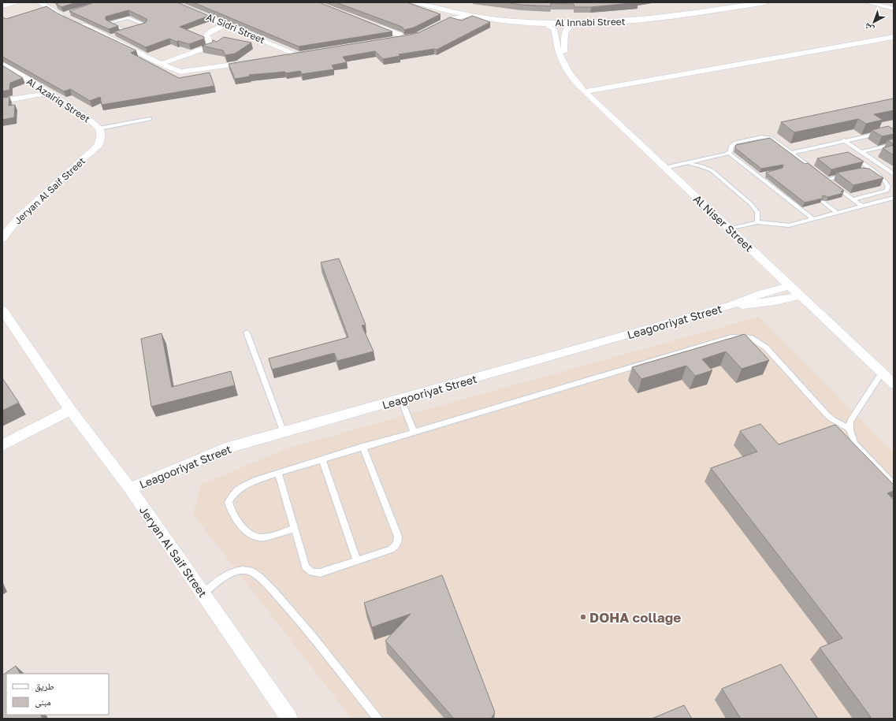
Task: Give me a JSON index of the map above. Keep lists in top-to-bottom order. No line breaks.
{"streets":{"street":["Al Innabi Street","Al Sidri Street","Al Azairiq Street","Jeryan Al Saif Street","Al Niser Street","Leagooriyat Street"]},"crossings":[["Al Innabi Street","Al Niser Street"],["Al Azairiq Street","Jeryan Al Saif Street"],["Jeryan Al Saif Street","Leagooriyat Street"],["Al Niser Street","Leagooriyat Street"]],"places":["DOHA collage"],"legend":["طريق","مبنى"],"north":"bottom left"}
